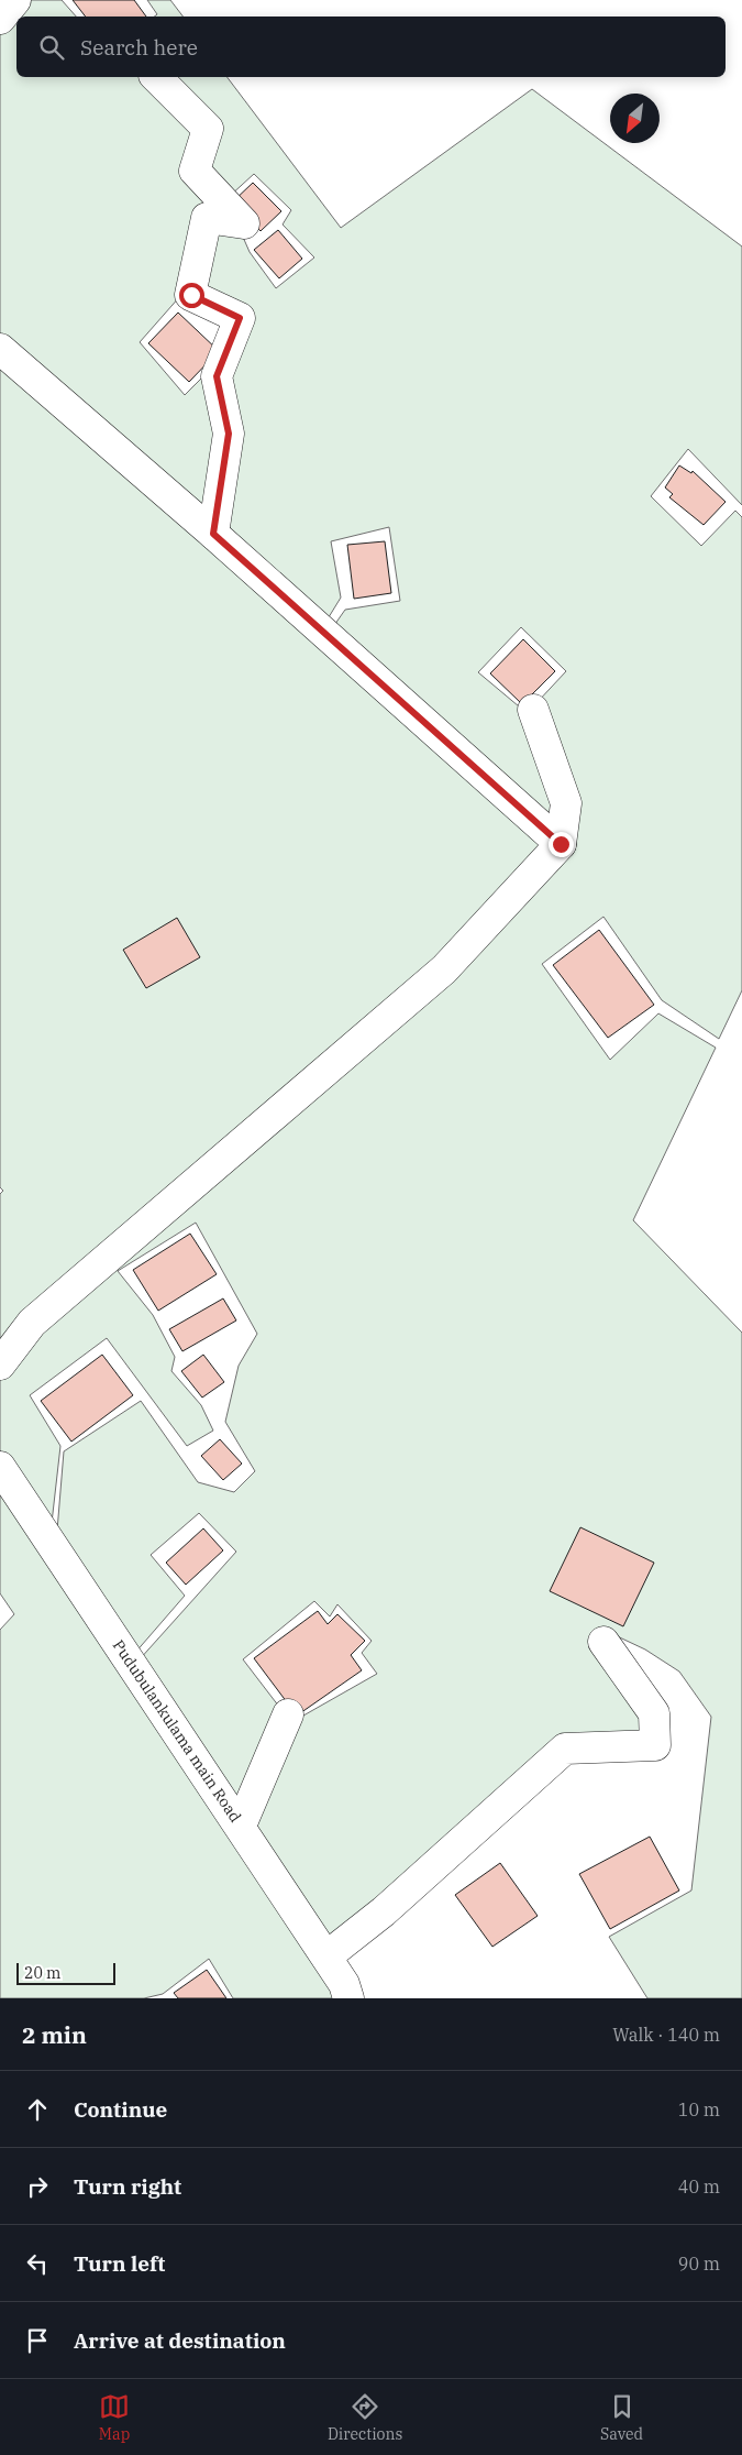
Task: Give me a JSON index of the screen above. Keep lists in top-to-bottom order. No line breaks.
{"streets":{"street":["Pudubulankulama main Road"]},"scale_bar":"20 m","north":"bottom left","page":{"search":"Search here","scale":"20 m","heading":["2 min","Walk · 140 m"],"list":[["Continue","10 m"],["Turn right","40 m"],["Turn left","90 m"],"Arrive at destination"],"nav":["Map","Directions","Saved"]}}
